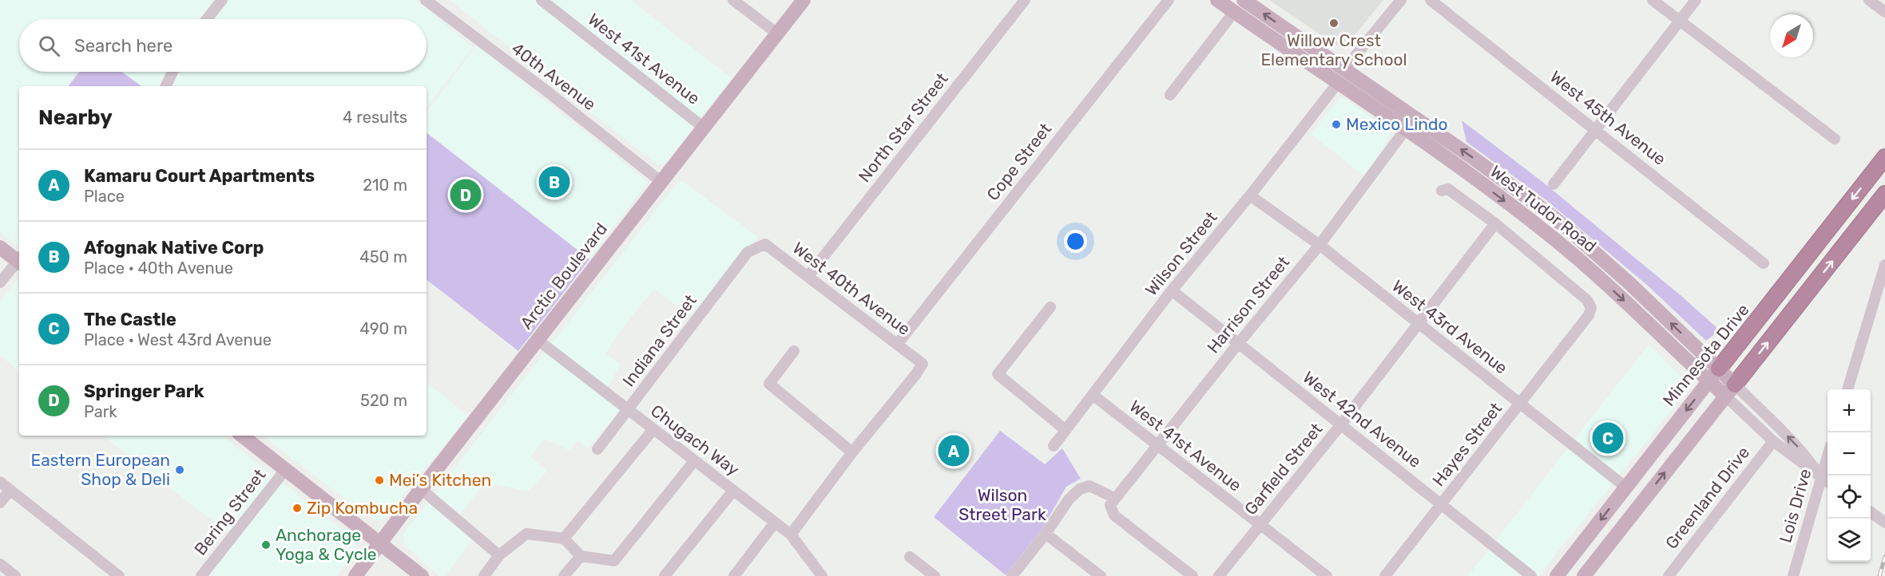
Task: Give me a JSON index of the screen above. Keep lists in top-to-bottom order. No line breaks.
{"streets":{"highway":["Minnesota Drive"],"main road":["West Tudor Road","Arctic Boulevard"],"street":["West 41st Avenue","40th Avenue","West 45th Avenue","North Star Street","Cope Street","Wilson Street","West 40th Avenue","Harrison Street","West 43rd Avenue","Indiana Street","West 42nd Avenue","Chugach Way","Hayes Street","Garfield Street","Greenland Drive","Lois Drive","Bering Street"]},"crossings":[["West 41st Avenue","Wilson Street"],["West 41st Avenue","Arctic Boulevard"],["West 41st Avenue","Harrison Street"],["West 41st Avenue","Garfield Street"],["40th Avenue","Arctic Boulevard"],["North Star Street","West 40th Avenue"],["Cope Street","West 40th Avenue"],["West Tudor Road","Wilson Street"],["West Tudor Road","Harrison Street"],["West Tudor Road","Minnesota Drive"],["West Tudor Road","Greenland Drive"],["West Tudor Road","Lois Drive"],["Wilson Street","West 43rd Avenue"],["Wilson Street","West 42nd Avenue"],["Arctic Boulevard","Chugach Way"],["West 40th Avenue","Indiana Street"],["Harrison Street","West 43rd Avenue"],["Harrison Street","West 42nd Avenue"],["West 43rd Avenue","Minnesota Drive"],["West 43rd Avenue","Hayes Street"],["West 43rd Avenue","Garfield Street"],["Indiana Street","Chugach Way"],["West 42nd Avenue","Hayes Street"],["West 42nd Avenue","Garfield Street"],["Hayes Street","Garfield Street"]],"parks":["Wilson Street Park"],"places":["Willow Crest Elementary School","Mexico Lindo","Eastern European Shop & Deli","Mei’s Kitchen","Zip Kombucha","Anchorage Yoga & Cycle"],"north":"bottom left","page":{"search":"Search here","heading":["Nearby","4 results"],"list":[{"mark":"A","name":"Kamaru Court Apartments","note":"Place","value":"210 m"},{"mark":"B","name":"Afognak Native Corp","note":"Place · 40th Avenue","value":"450 m"},{"mark":"C","name":"The Castle","note":"Place · West 43rd Avenue","value":"490 m"},{"mark":"D","name":"Springer Park","note":"Park","value":"520 m"}],"pins":["B","D","C","A"],"map_buttons":["+","−"]}}
